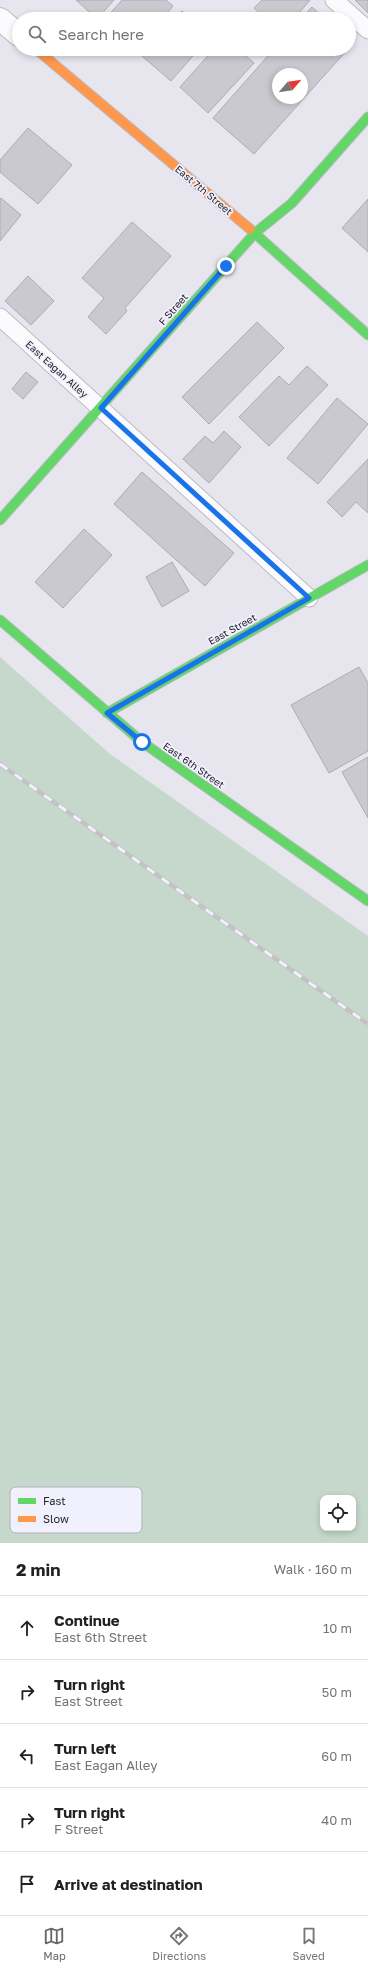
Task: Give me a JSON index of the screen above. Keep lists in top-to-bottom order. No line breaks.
{"streets":{"street":["East 7th Street","F Street","East Street","East 6th Street"],"lane":["East Eagan Alley"]},"crossings":[["East 7th Street","F Street"],["F Street","East Eagan Alley"],["East Eagan Alley","East Street"],["East Street","East 6th Street"]],"legend":["Fast","Slow"],"north":"top right","page":{"search":"Search here","heading":["2 min","Walk · 160 m"],"list":[["Continue","East 6th Street","10 m"],["Turn right","East Street","50 m"],["Turn left","East Eagan Alley","60 m"],["Turn right","F Street","40 m"],"Arrive at destination"],"nav":["Map","Directions","Saved"]}}
